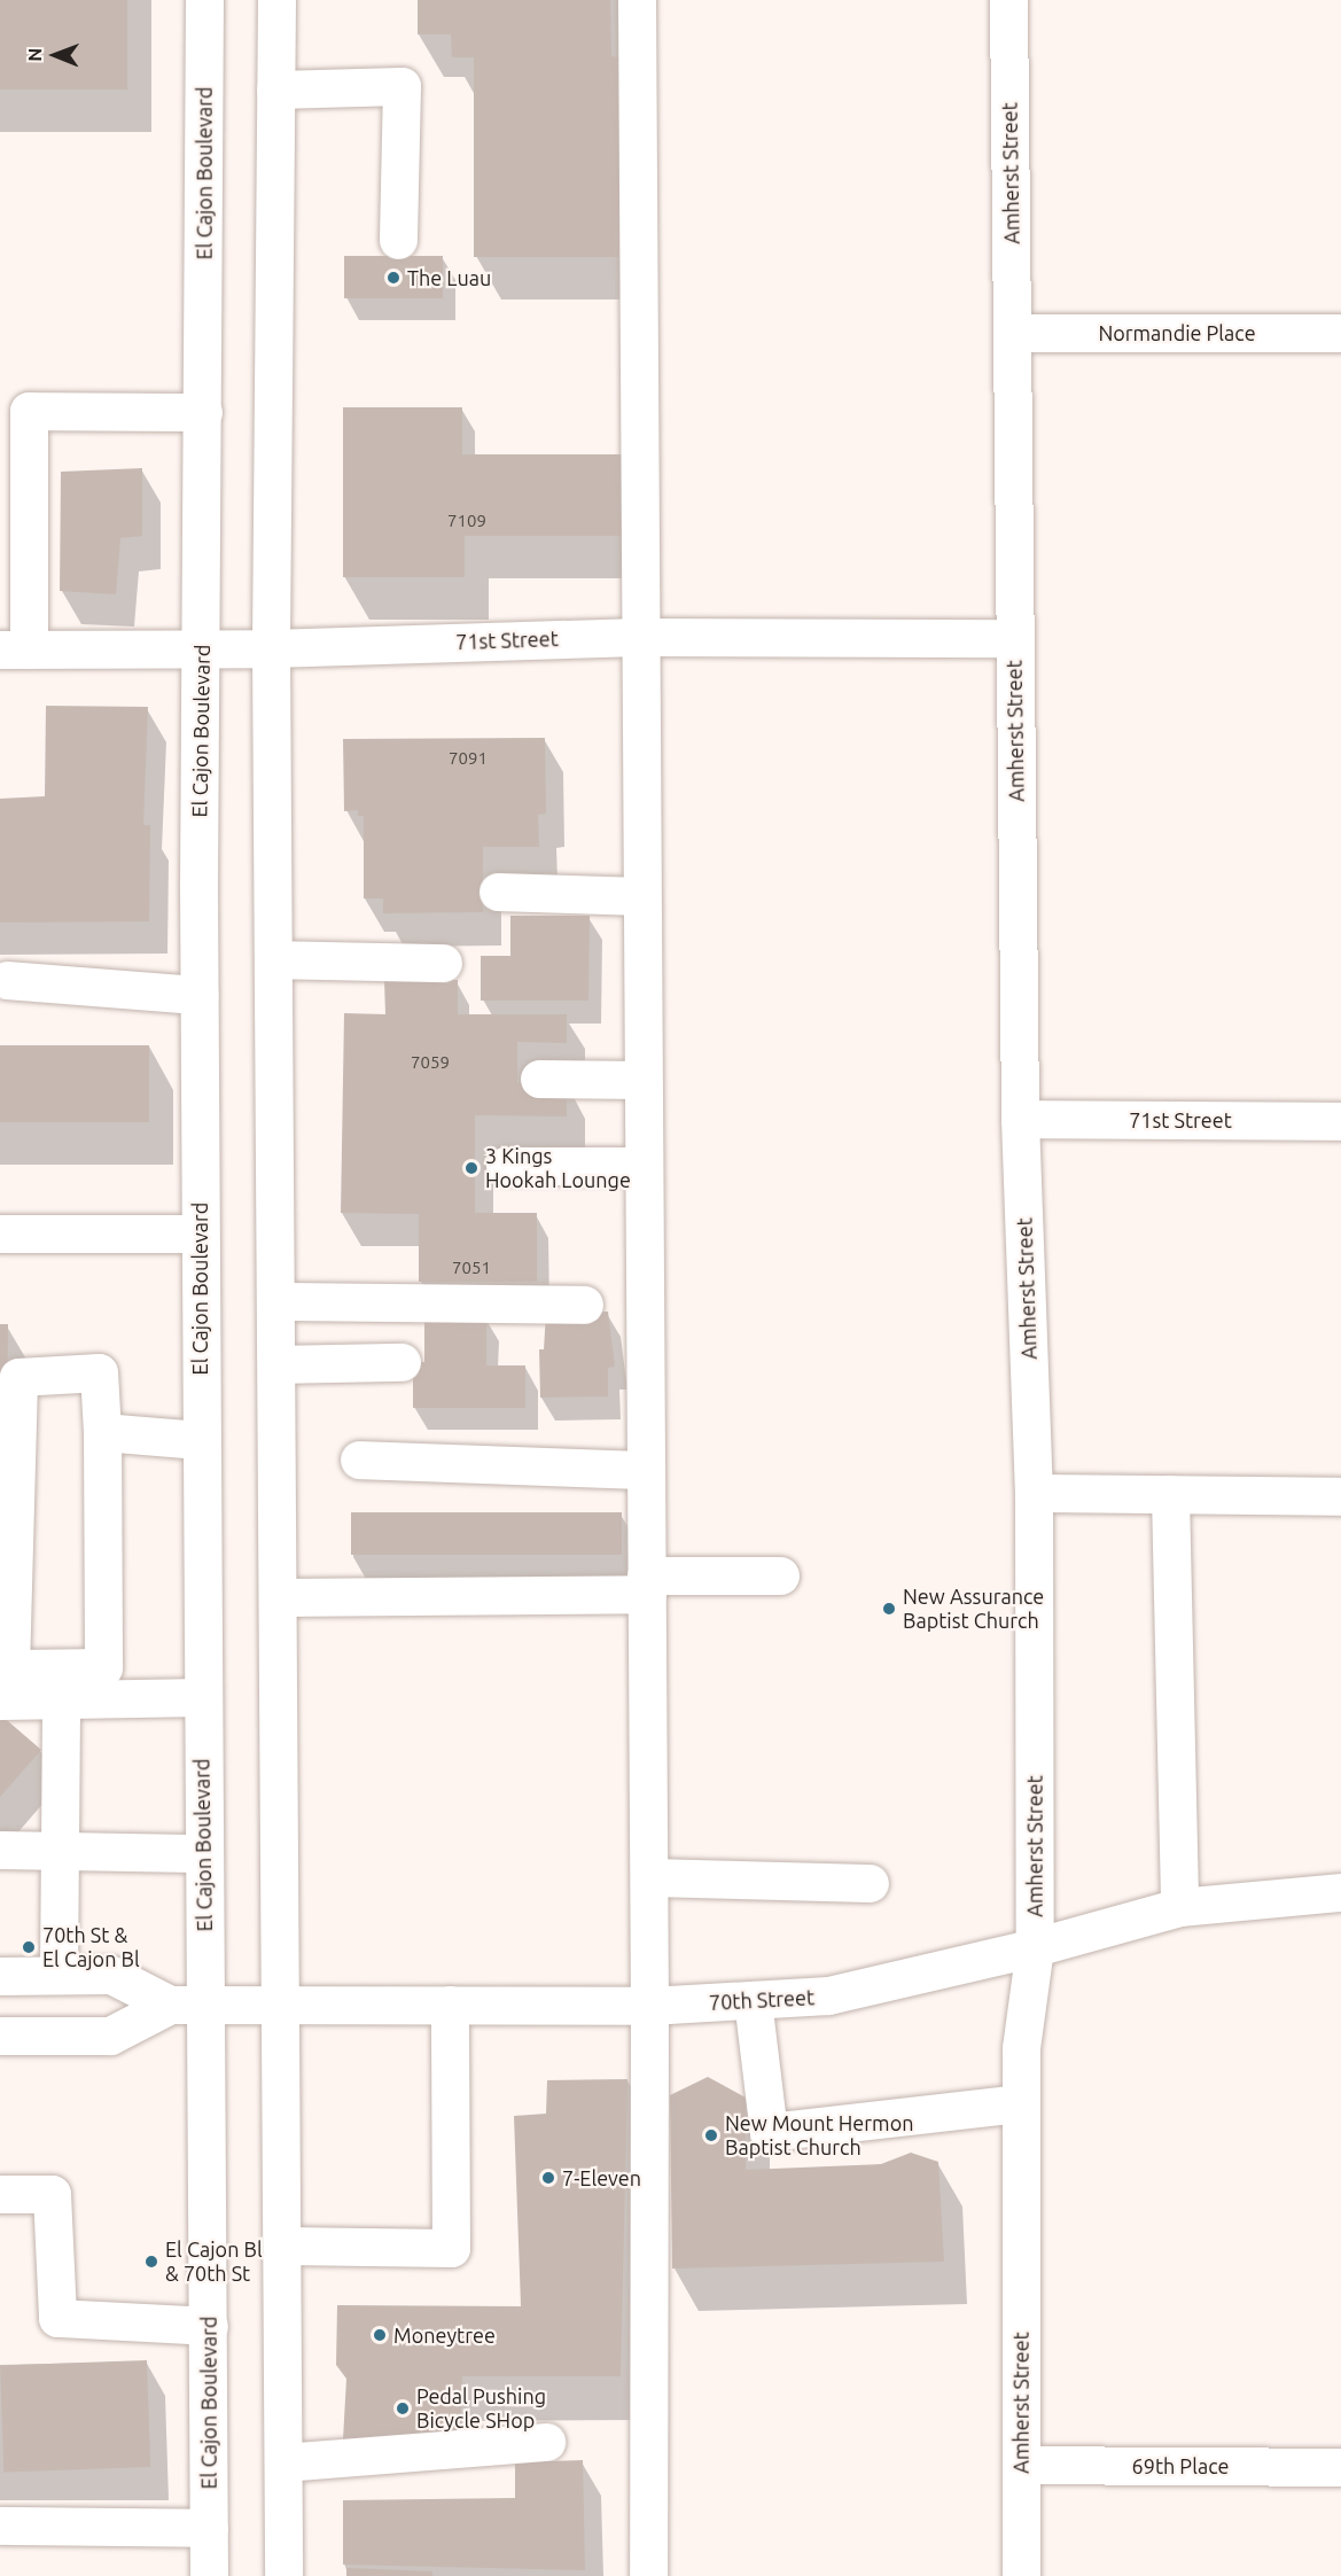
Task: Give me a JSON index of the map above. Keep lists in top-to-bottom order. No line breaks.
{"streets":{"main road":["El Cajon Boulevard","Amherst Street","Normandie Place","71st Street","70th Street","69th Place"]},"crossings":[["El Cajon Boulevard","71st Street"],["El Cajon Boulevard","70th Street"],["Amherst Street","Normandie Place"],["Amherst Street","71st Street"],["Amherst Street","70th Street"],["Amherst Street","69th Place"]],"places":["The Luau","3 Kings Hookah Lounge","New Assurance Baptist Church","70th St & El Cajon Bl","New Mount Hermon Baptist Church","7-Eleven","El Cajon Bl & 70th St","Moneytree","Pedal Pushing Bicycle SHop"],"house_numbers":["7109","7091","7059","7051"],"north":"left"}
